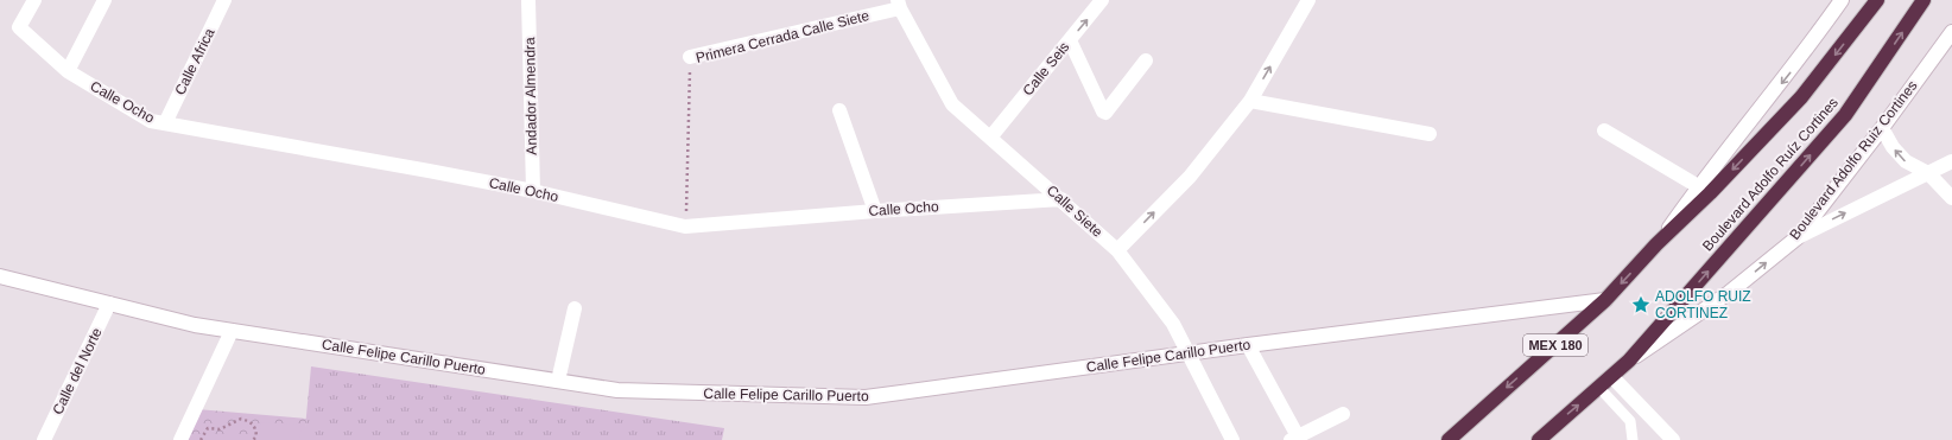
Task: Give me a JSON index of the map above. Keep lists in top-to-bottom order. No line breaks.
{"streets":{"highway":["Boulevard Adolfo Ruíz Cortines","MEX 180"],"street":["Primera Cerrada Calle Siete","Calle Africa","Calle Seis","Andador Almendra","Calle Ocho","Boulevard Adolfo Ruiz Cortines","Calle Siete","Calle Felipe Carillo Puerto","Calle del Norte"]},"crossings":[["Primera Cerrada Calle Siete","Calle Ocho"],["Primera Cerrada Calle Siete","Calle Siete"],["Calle Africa","Calle Ocho"],["Calle Seis","Calle Siete"],["Andador Almendra","Calle Ocho"],["Calle Ocho","Calle Siete"],["Boulevard Adolfo Ruiz Cortines","Boulevard Adolfo Ruíz Cortines"],["Boulevard Adolfo Ruíz Cortines","MEX 180"],["Calle Siete","Calle Felipe Carillo Puerto"],["MEX 180","Calle Felipe Carillo Puerto"],["Calle Felipe Carillo Puerto","Calle del Norte"]],"places":{"place":["ADOLFO RUIZ CORTINEZ"]}}
